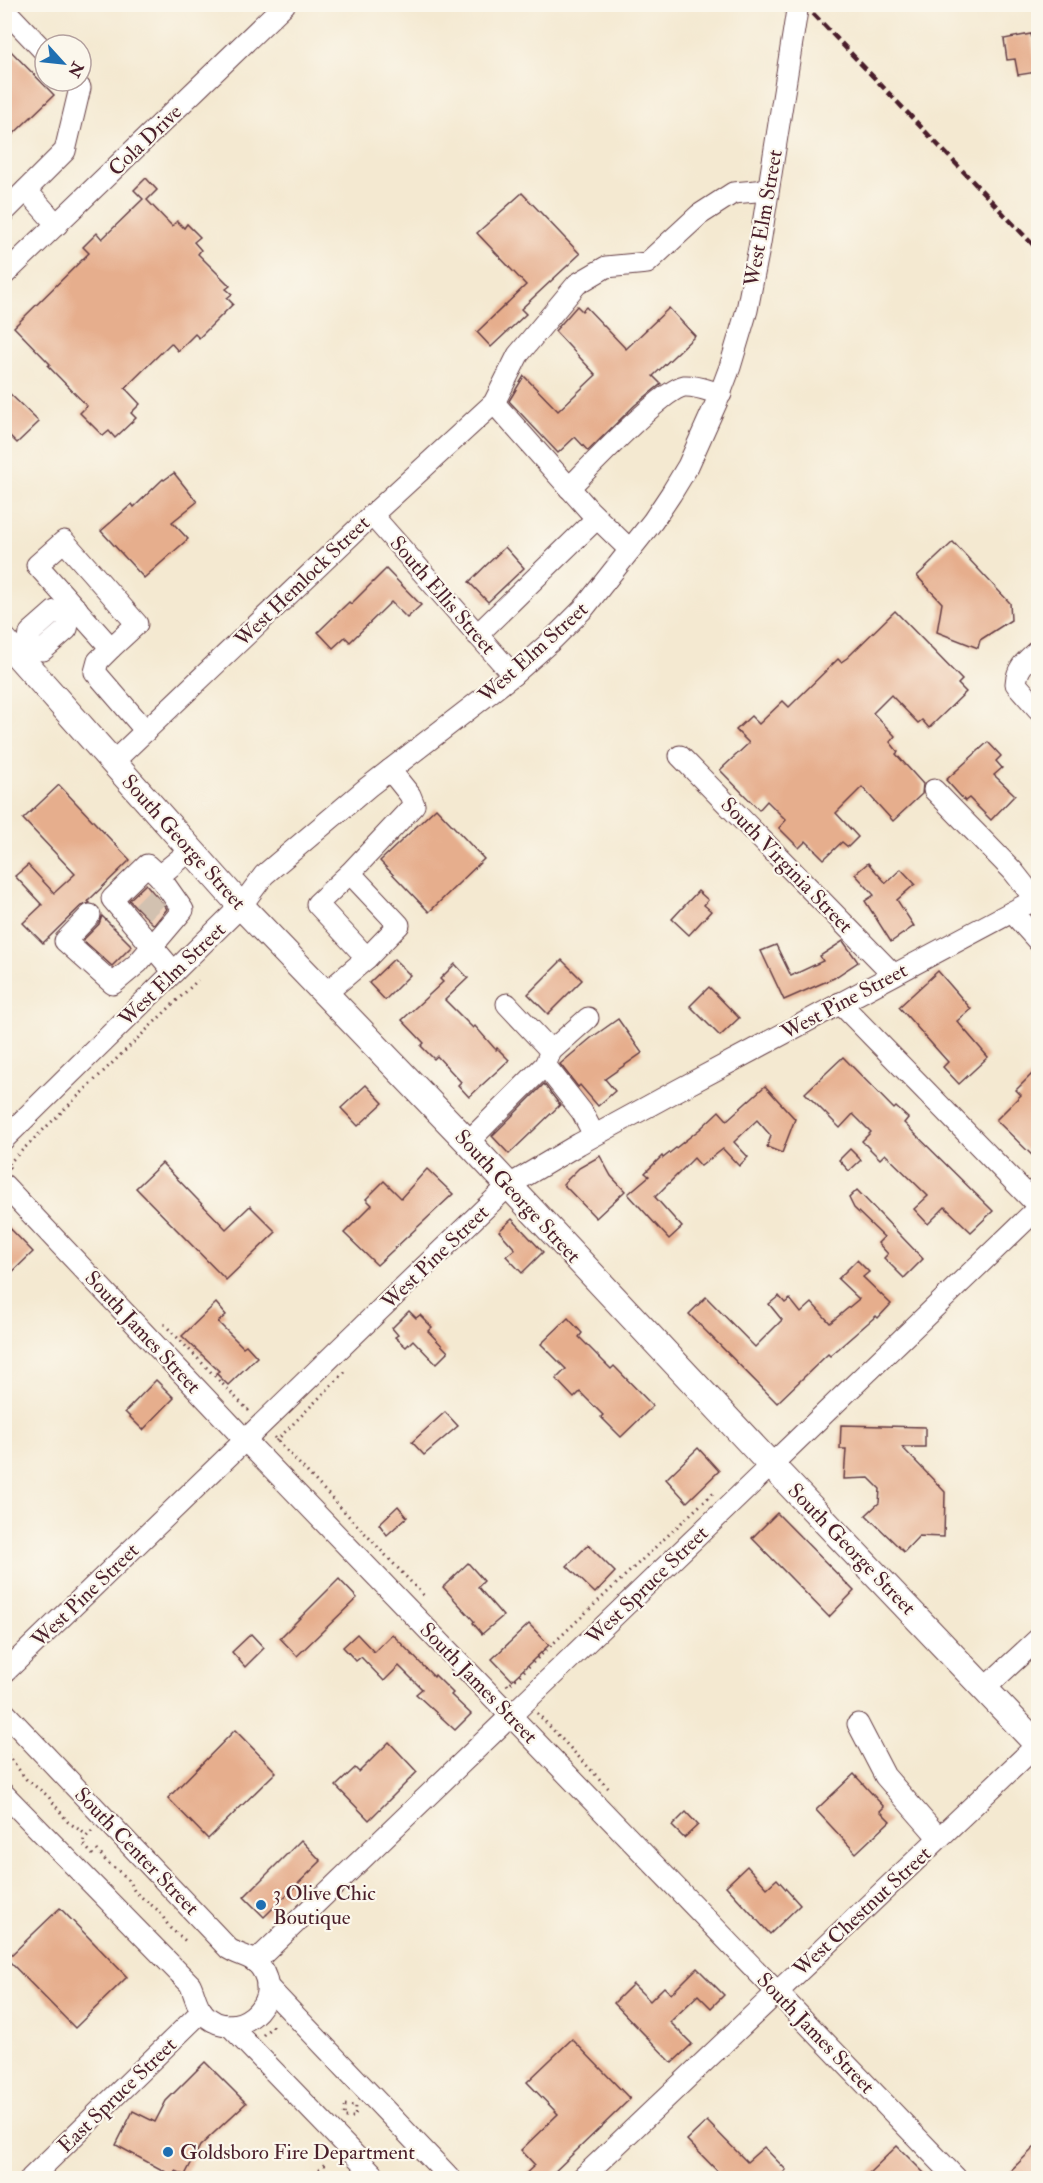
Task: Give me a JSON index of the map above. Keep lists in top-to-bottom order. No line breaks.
{"streets":{"main road":["South George Street"],"street":["Cola Drive","West Elm Street","West Hemlock Street","South Ellis Street","South Virginia Street","West Pine Street","South James Street","West Spruce Street","South Center Street","West Chestnut Street","East Spruce Street"]},"crossings":[["West Elm Street","South Ellis Street"],["West Elm Street","South George Street"],["West Hemlock Street","South Ellis Street"],["West Hemlock Street","South George Street"],["South George Street","West Pine Street"],["South George Street","West Spruce Street"],["South George Street","West Chestnut Street"],["South Virginia Street","West Pine Street"],["West Pine Street","South James Street"],["South James Street","West Spruce Street"],["South James Street","West Chestnut Street"],["West Spruce Street","South Center Street"]],"places":["3 Olive Chic Boutique","Goldsboro Fire Department"],"north":"bottom right"}
